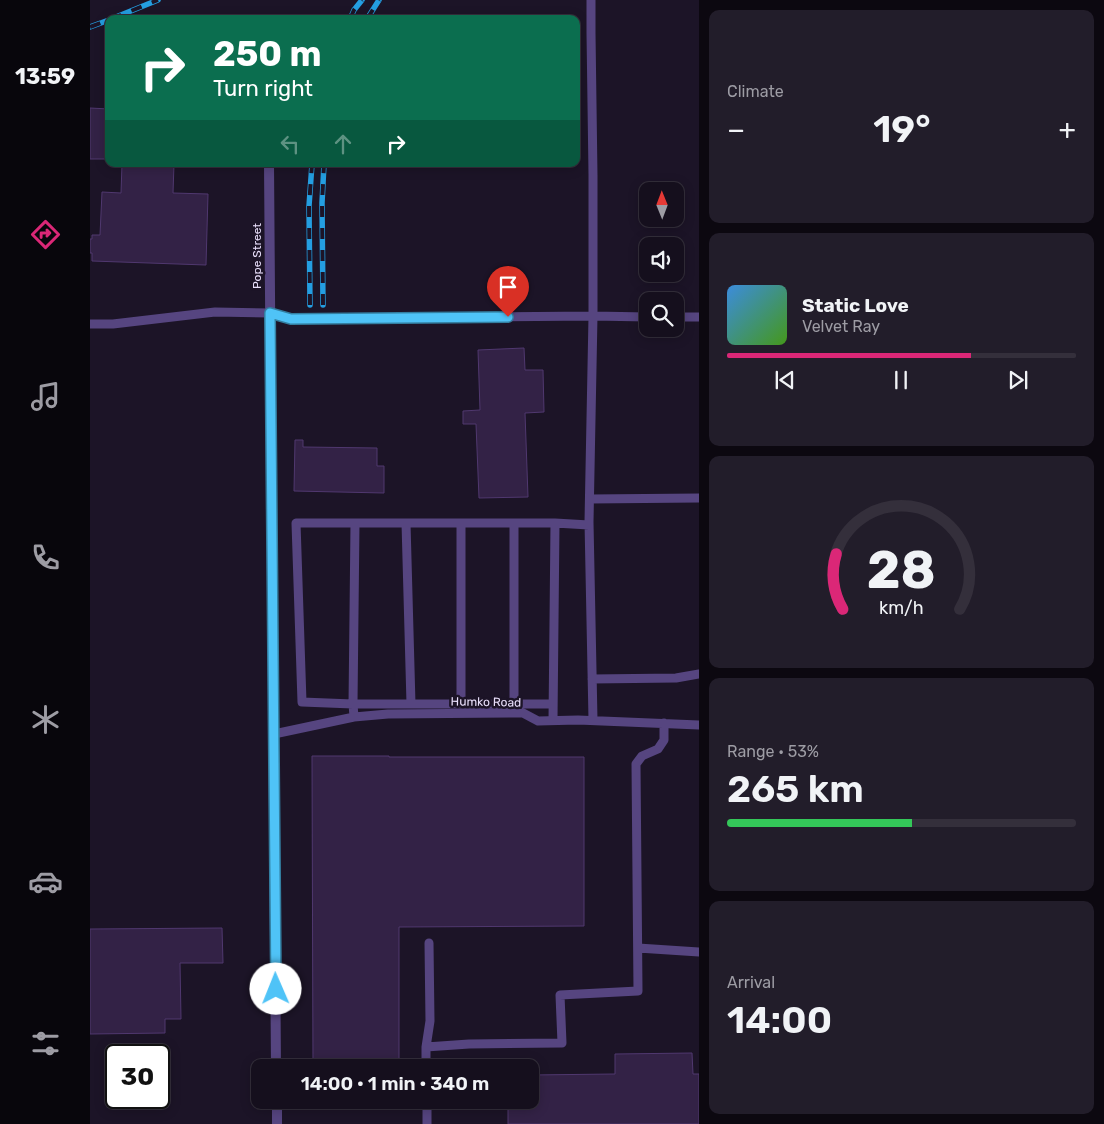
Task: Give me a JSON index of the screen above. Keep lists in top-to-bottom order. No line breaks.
{"streets":{"street":["Pope Street"],"lane":["Humko Road"]},"crossings":[["Pope Street","Humko Road"]],"north":"top","page":{"tabs":"13:59","tile":["Climate",["Range · 53%","265 km"],["Arrival","14:00"]],"turn":["250 m","Turn right"],"heat":["−","19°","+"],"song":["Static Love","Velvet Ray"],"limit":"30","trip":"14:00 · 1 min · 340 m","gauge":["28","km/h"]}}
